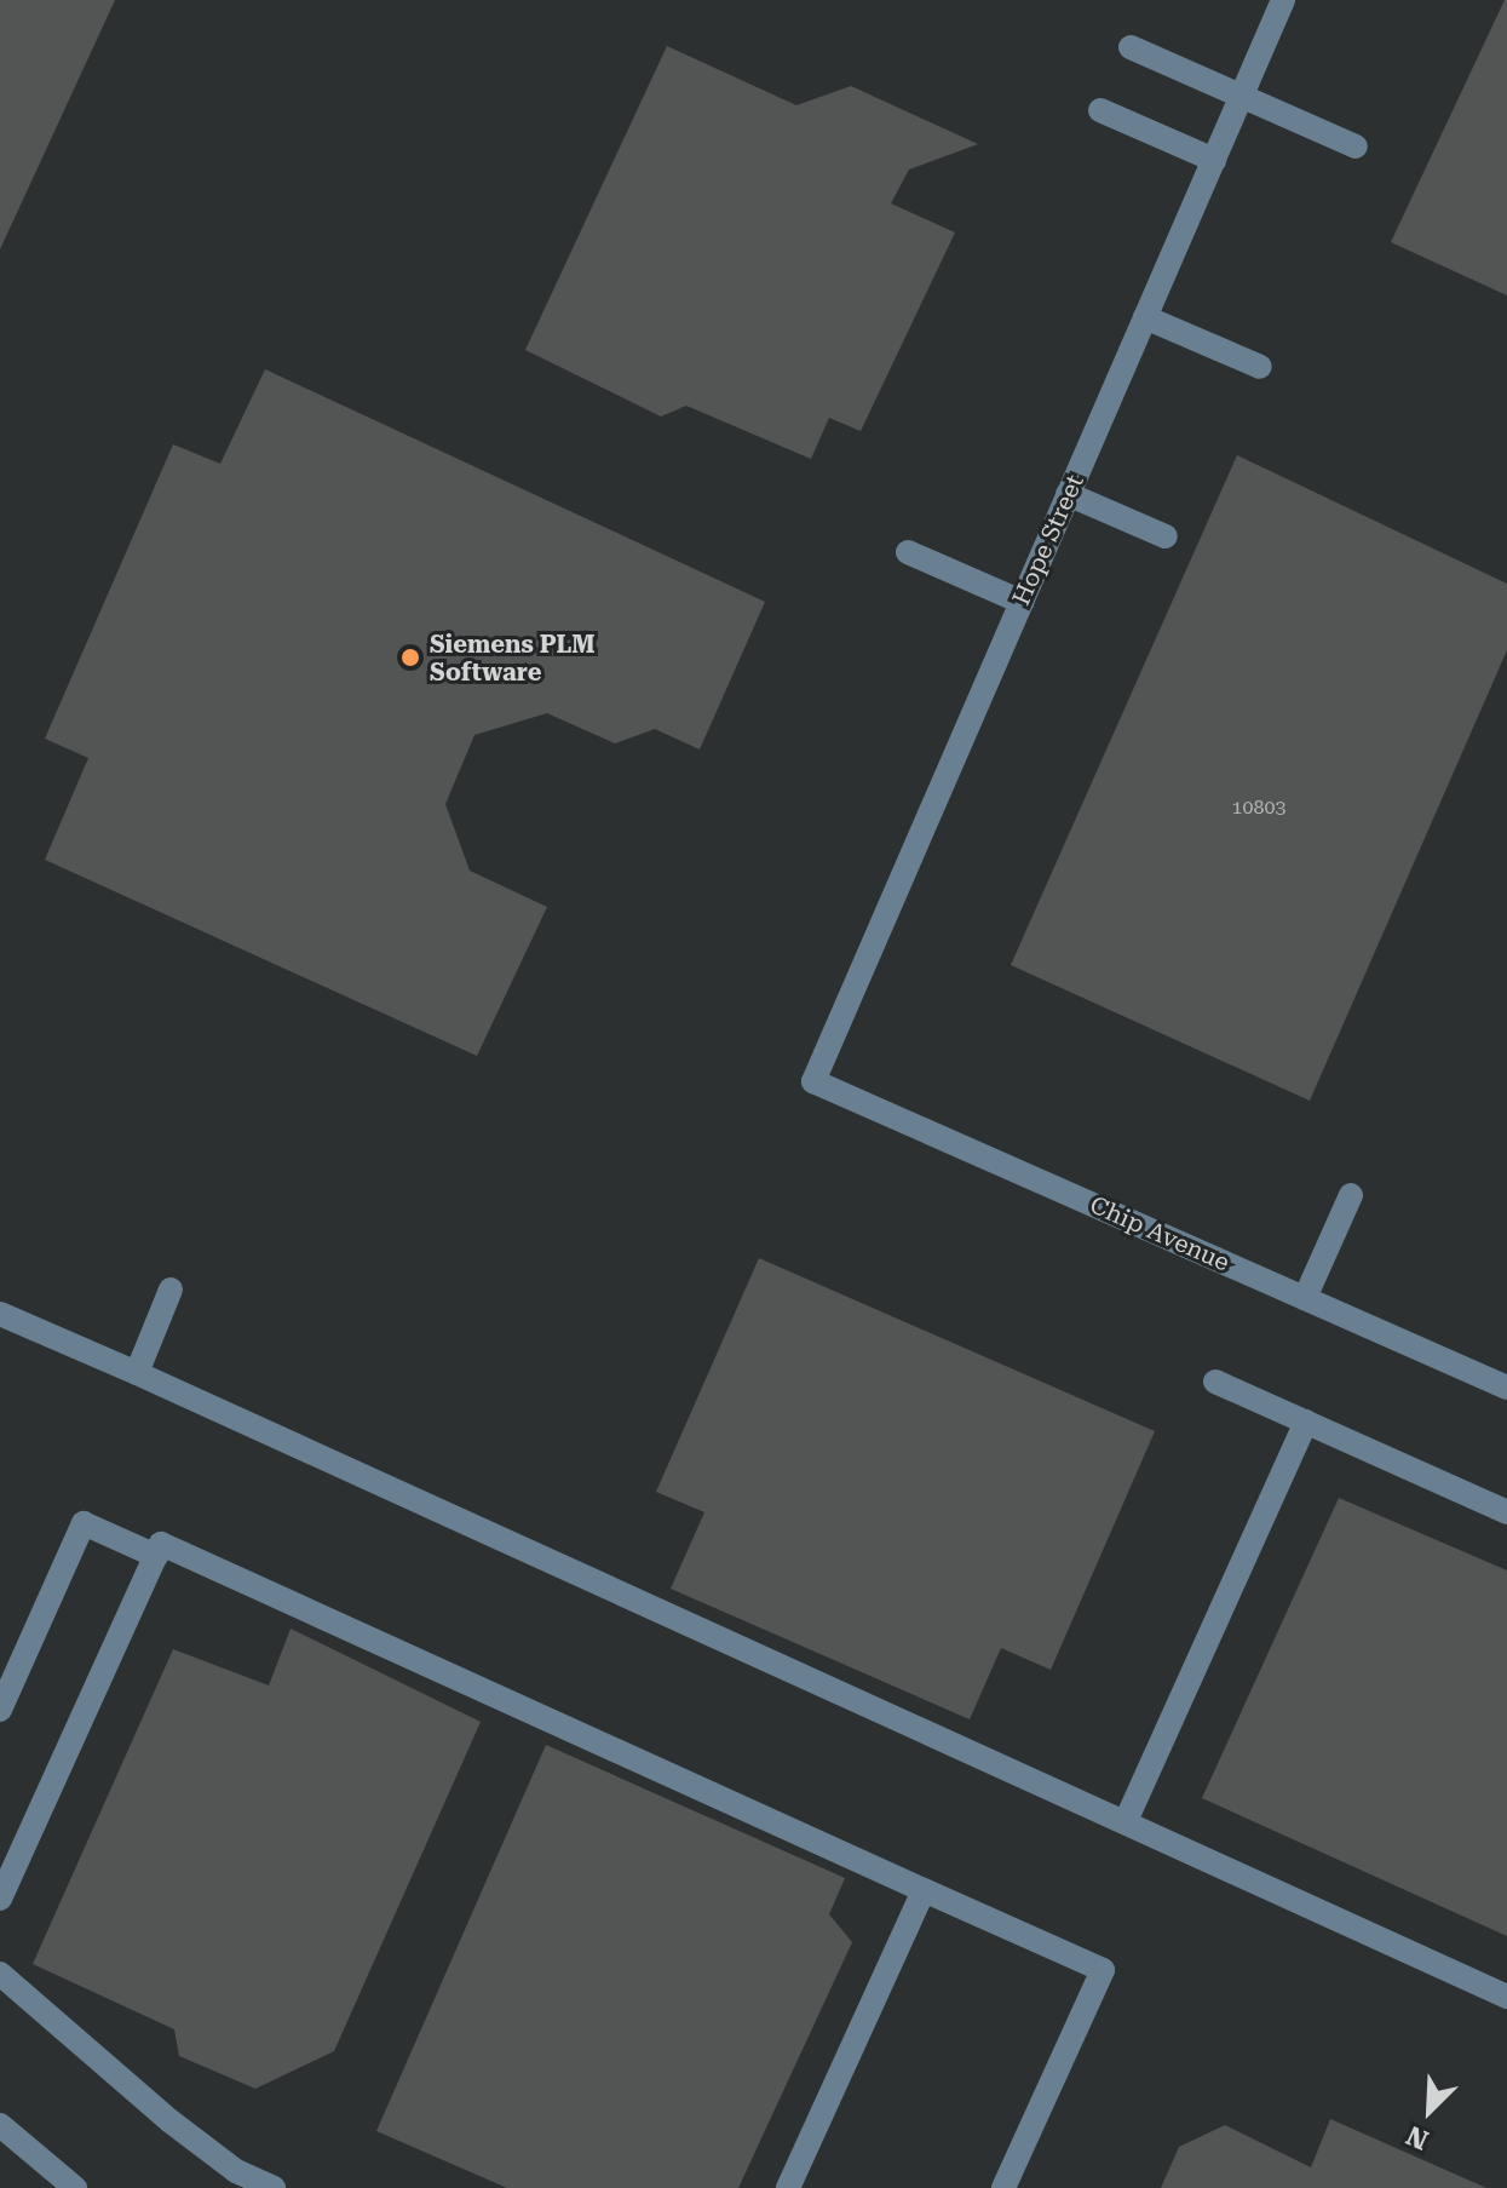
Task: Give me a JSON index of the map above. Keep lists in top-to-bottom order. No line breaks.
{"streets":{"street":["Hope Street","Chip Avenue"]},"crossings":[["Hope Street","Chip Avenue"]],"places":["Siemens PLM Software"],"house_numbers":["10803"],"north":"bottom left"}
